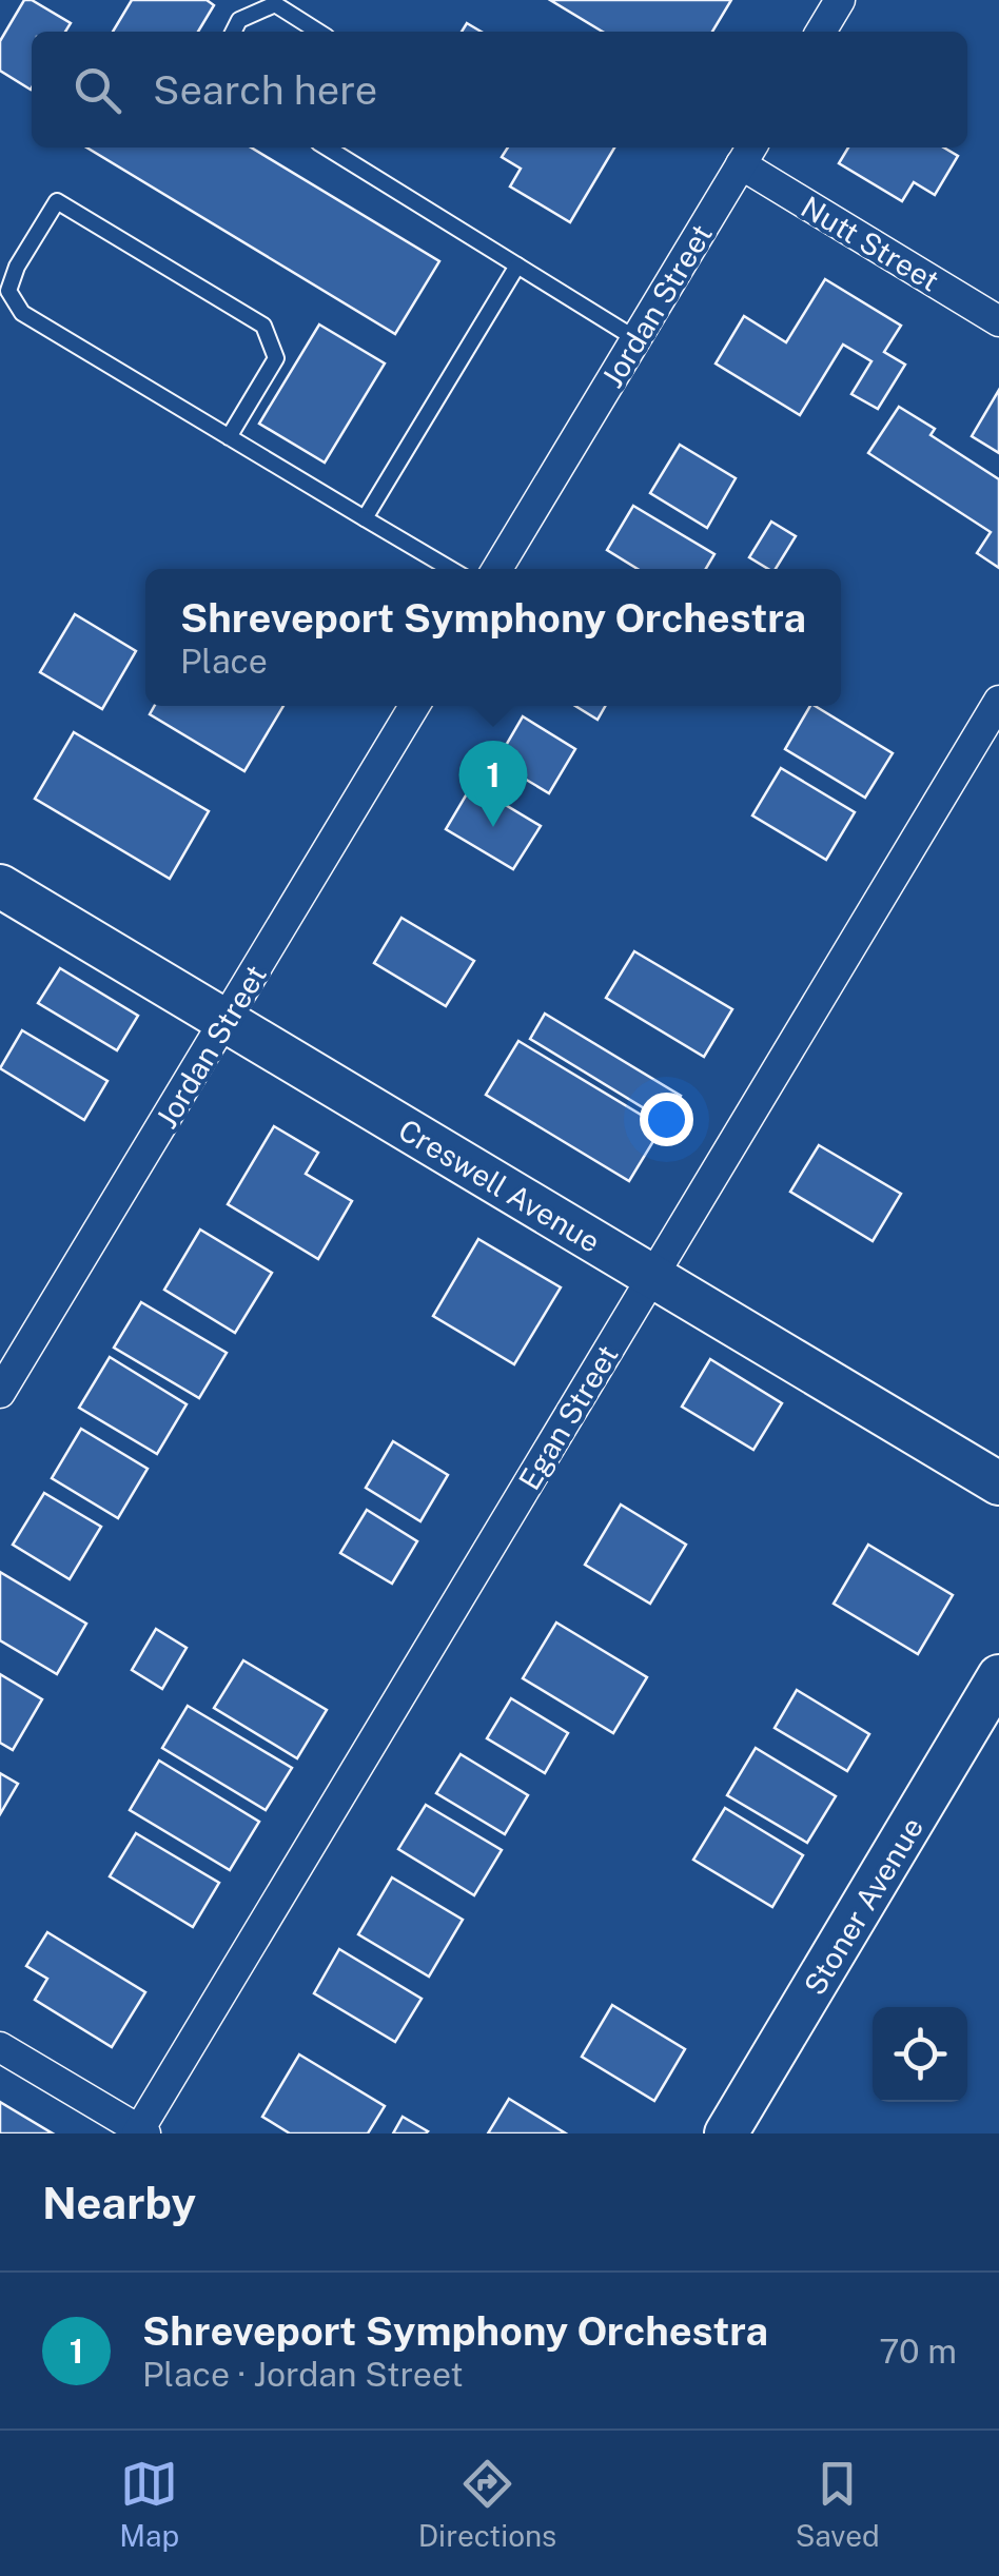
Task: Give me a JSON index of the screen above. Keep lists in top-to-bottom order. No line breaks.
{"streets":{"street":["Nutt Street","Jordan Street","Creswell Avenue","Egan Street","Stoner Avenue"]},"crossings":[["Nutt Street","Jordan Street"],["Jordan Street","Creswell Avenue"],["Creswell Avenue","Egan Street"]],"page":{"search":"Search here","popup":["Shreveport Symphony Orchestra","Place"],"pins":"1","heading":"Nearby","list":[{"mark":"1","name":"Shreveport Symphony Orchestra","note":"Place · Jordan Street","value":"70 m"}],"nav":["Map","Directions","Saved"]}}
